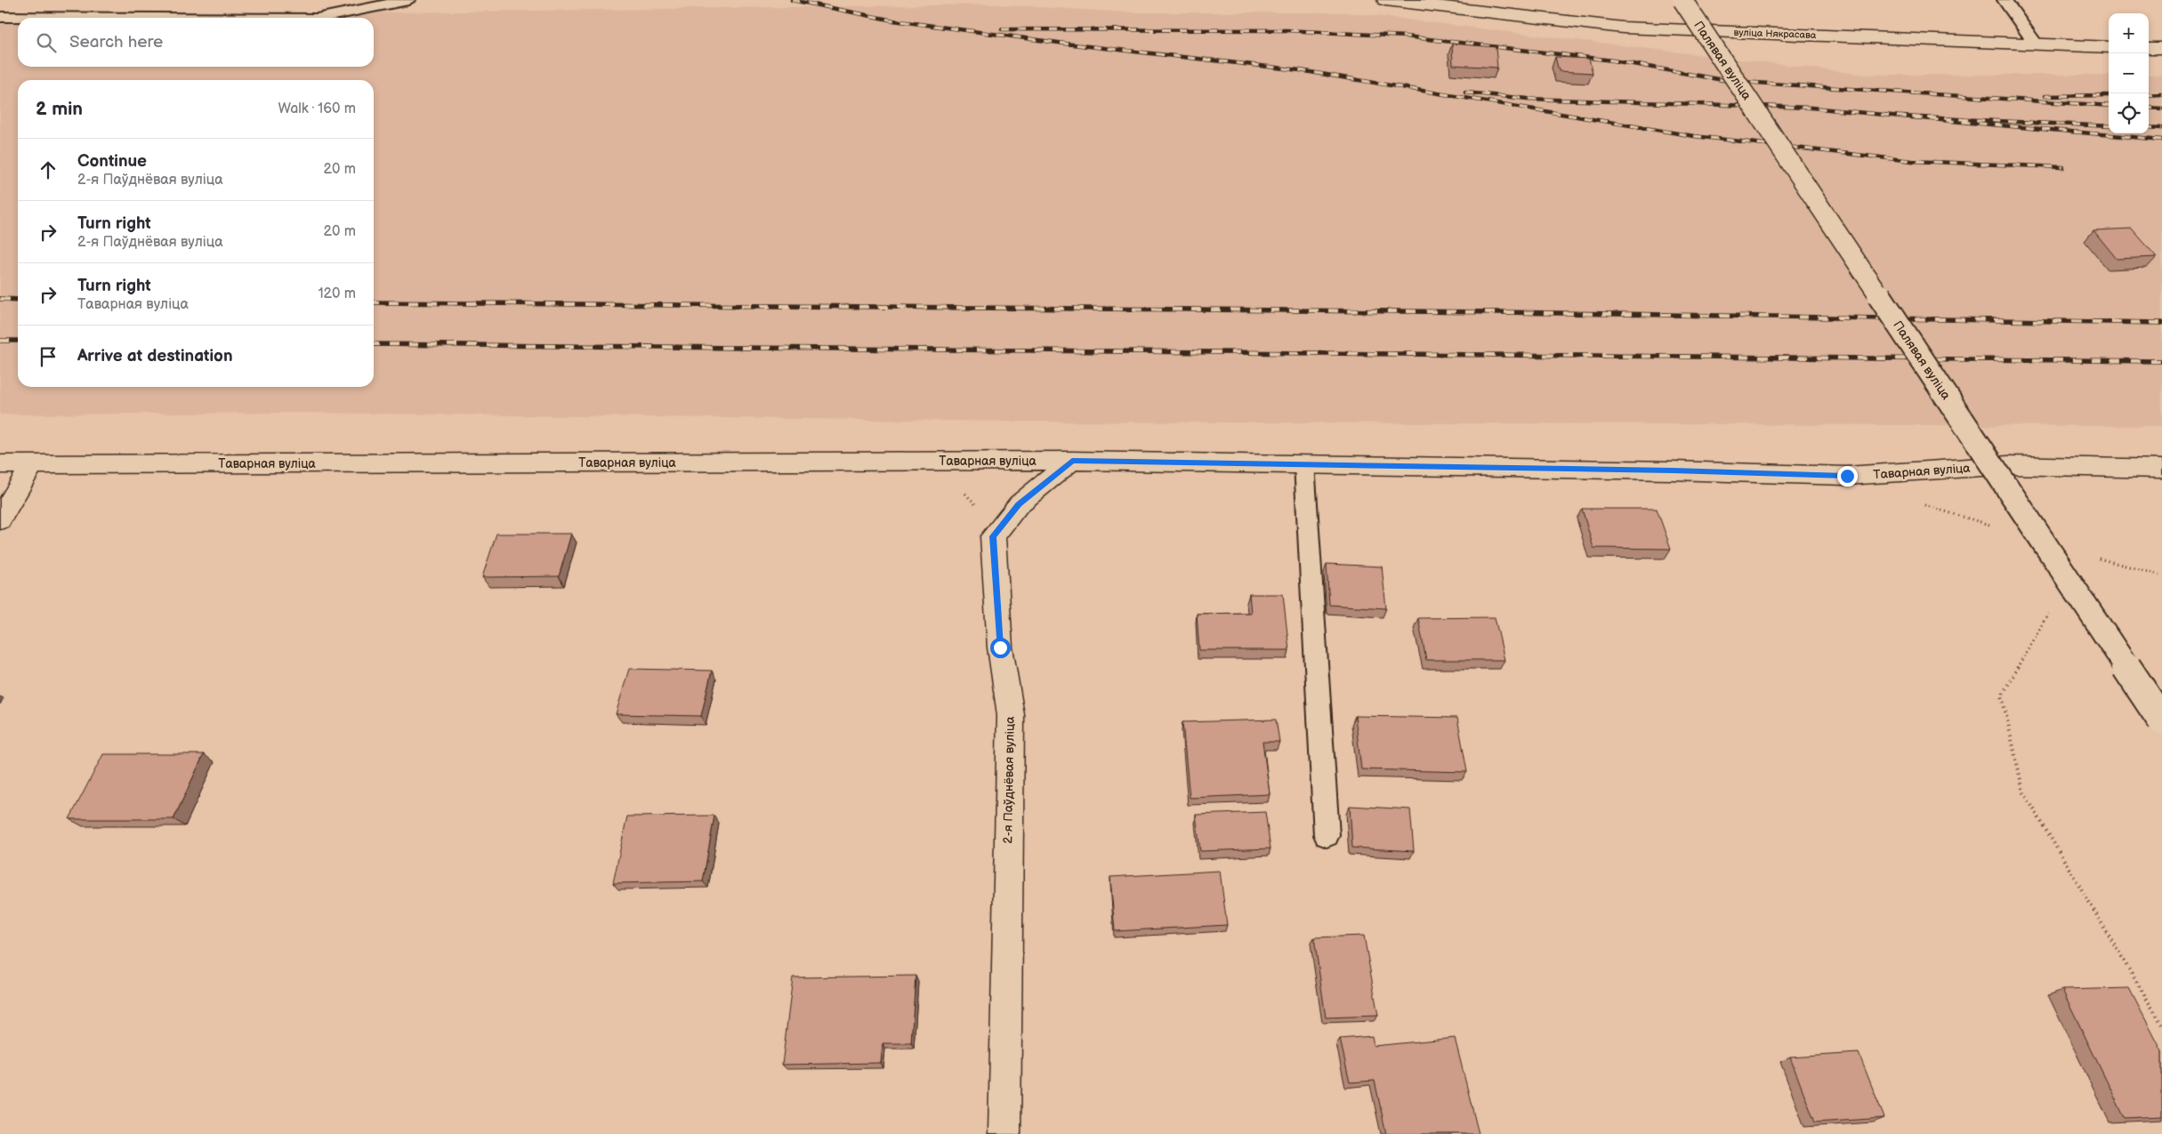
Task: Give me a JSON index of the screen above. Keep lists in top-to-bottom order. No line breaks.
{"streets":{"street":["вуліца Някрасава","Палявая вуліца","Таварная вуліца","2-я Паўднёвая вуліца"]},"crossings":[["Таварная вуліца","2-я Паўднёвая вуліца"]],"page":{"map_buttons":["+","−"],"search":"Search here","heading":["2 min","Walk · 160 m"],"list":[["Continue","2-я Паўднёвая вуліца","20 m"],["Turn right","2-я Паўднёвая вуліца","20 m"],["Turn right","Таварная вуліца","120 m"],"Arrive at destination"]}}
